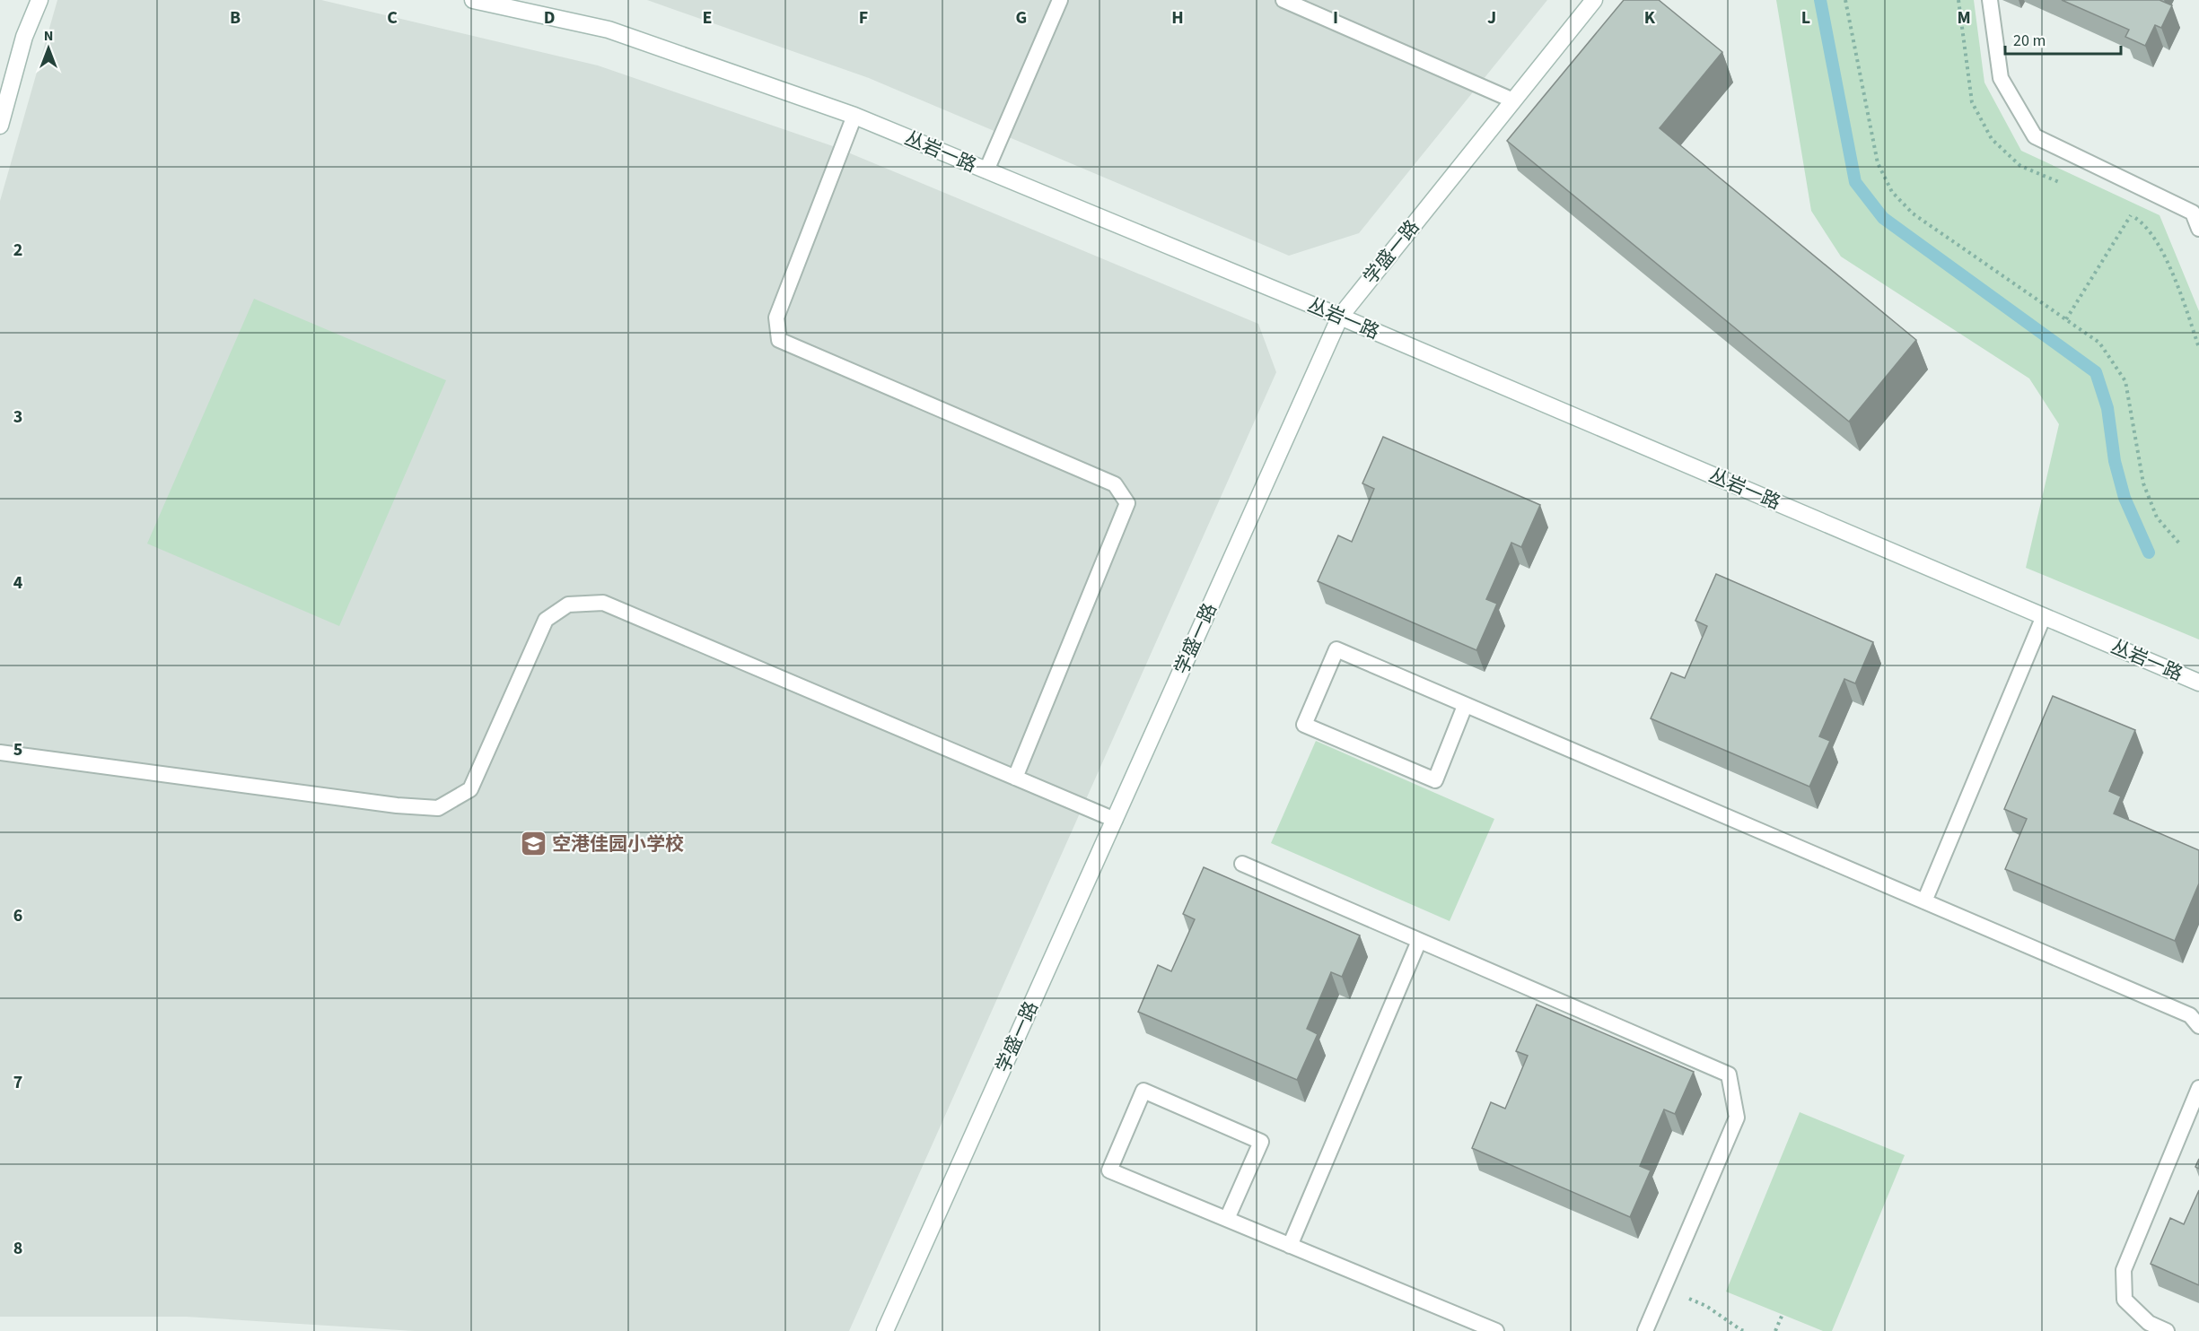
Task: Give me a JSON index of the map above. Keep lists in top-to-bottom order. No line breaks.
{"streets":{"street":["丛岩一路","学盛一路"]},"crossings":[["丛岩一路","学盛一路"]],"places":{"school or university":["空港佳园小学校"]},"scale_bar":"20 m","north":"top","grid":{"columns":["B","C","D","E","F","G","H","I","J","K","L","M"],"rows":["2","3","4","5","6","7","8"]}}
